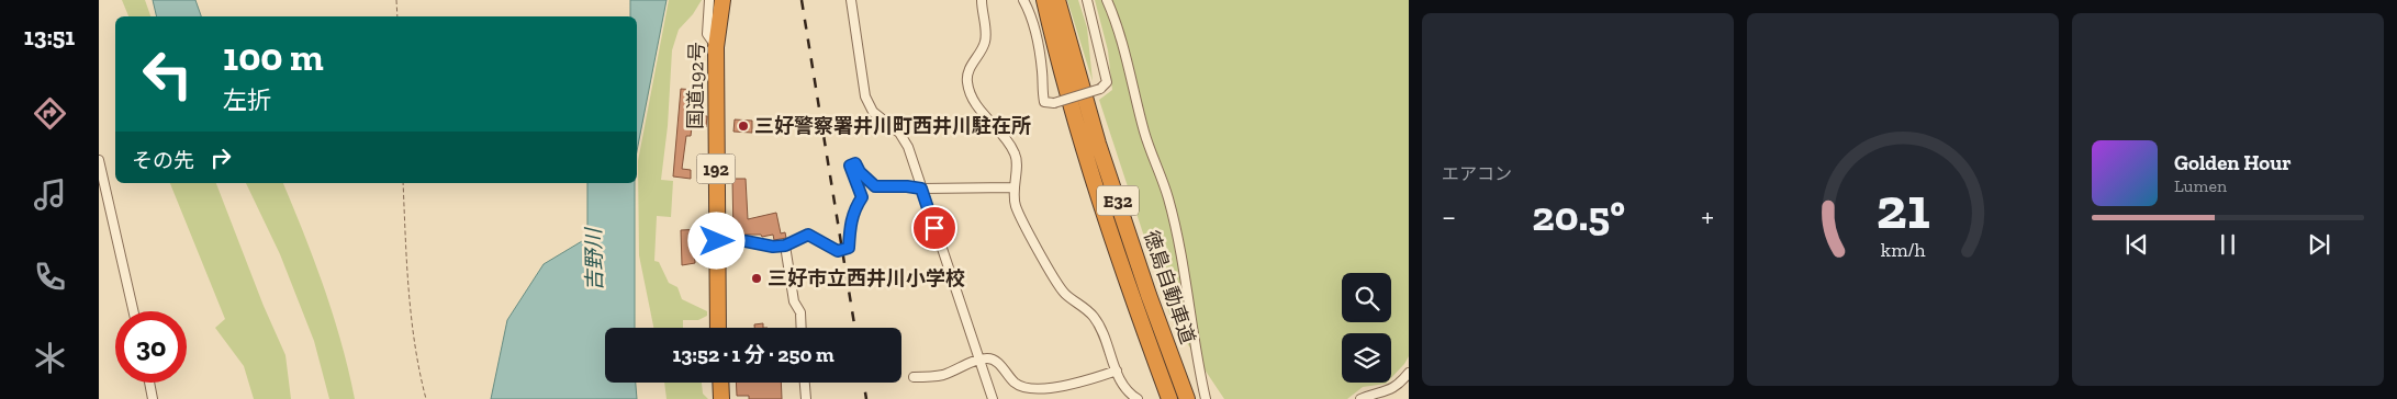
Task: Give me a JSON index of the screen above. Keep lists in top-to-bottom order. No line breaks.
{"streets":{"highway":["国道192号","192","E32","徳島自動車道"]},"water":["吉野川"],"places":["三好警察署井川町西井川駐在所","三好市立西井川小学校"],"page":{"tabs":"13:51","tile":"エアコン","turn":["100 m","左折"],"then":"その先","song":["Golden Hour","Lumen"],"heat":["−","20.5°","+"],"limit":"30","trip":"13:52 · 1 分 · 250 m","gauge":["21","km/h"]}}
